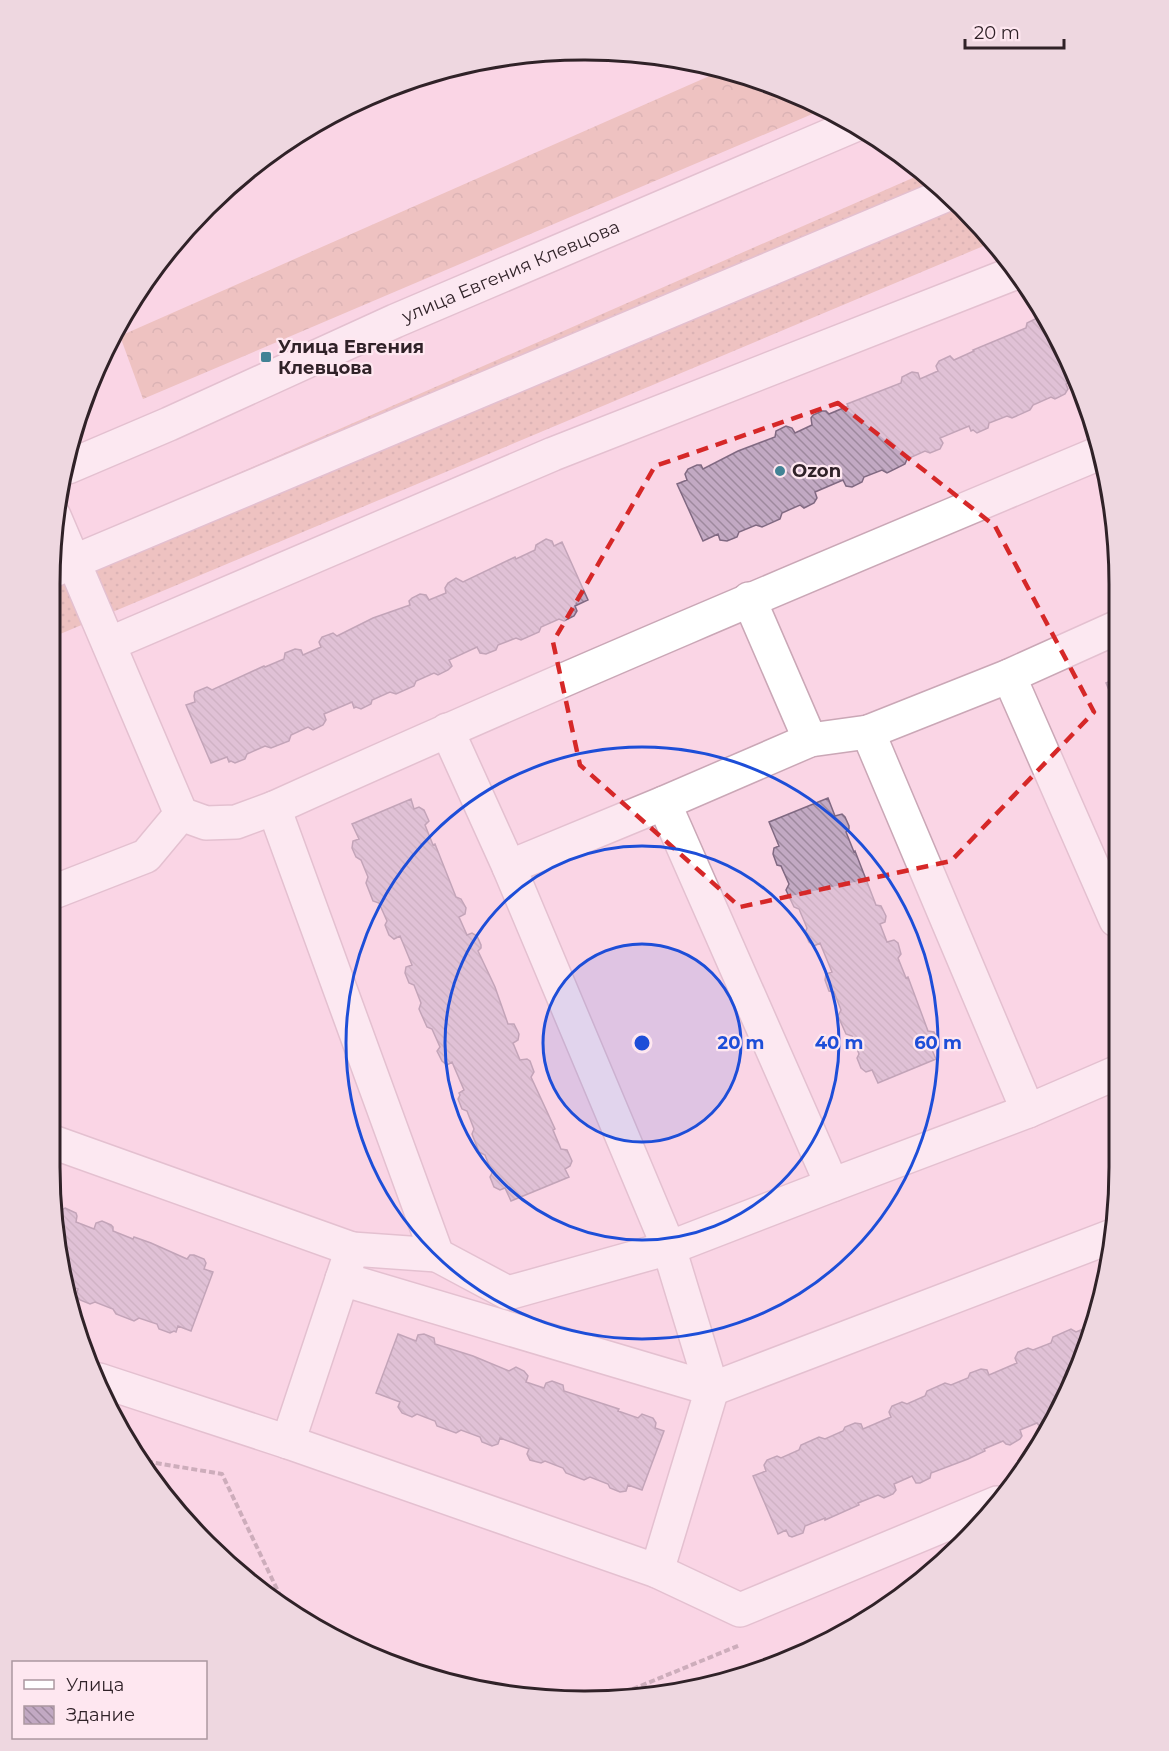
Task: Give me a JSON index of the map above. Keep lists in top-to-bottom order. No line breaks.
{"streets":{"street":["улица Евгения Клевцова"]},"places":{"transit":["Улица Евгения Клевцова"],"other":["Ozon"]},"legend":["Улица","Здание"],"scale_bar":"20 m","rings":["20 m","40 m","60 m"]}
